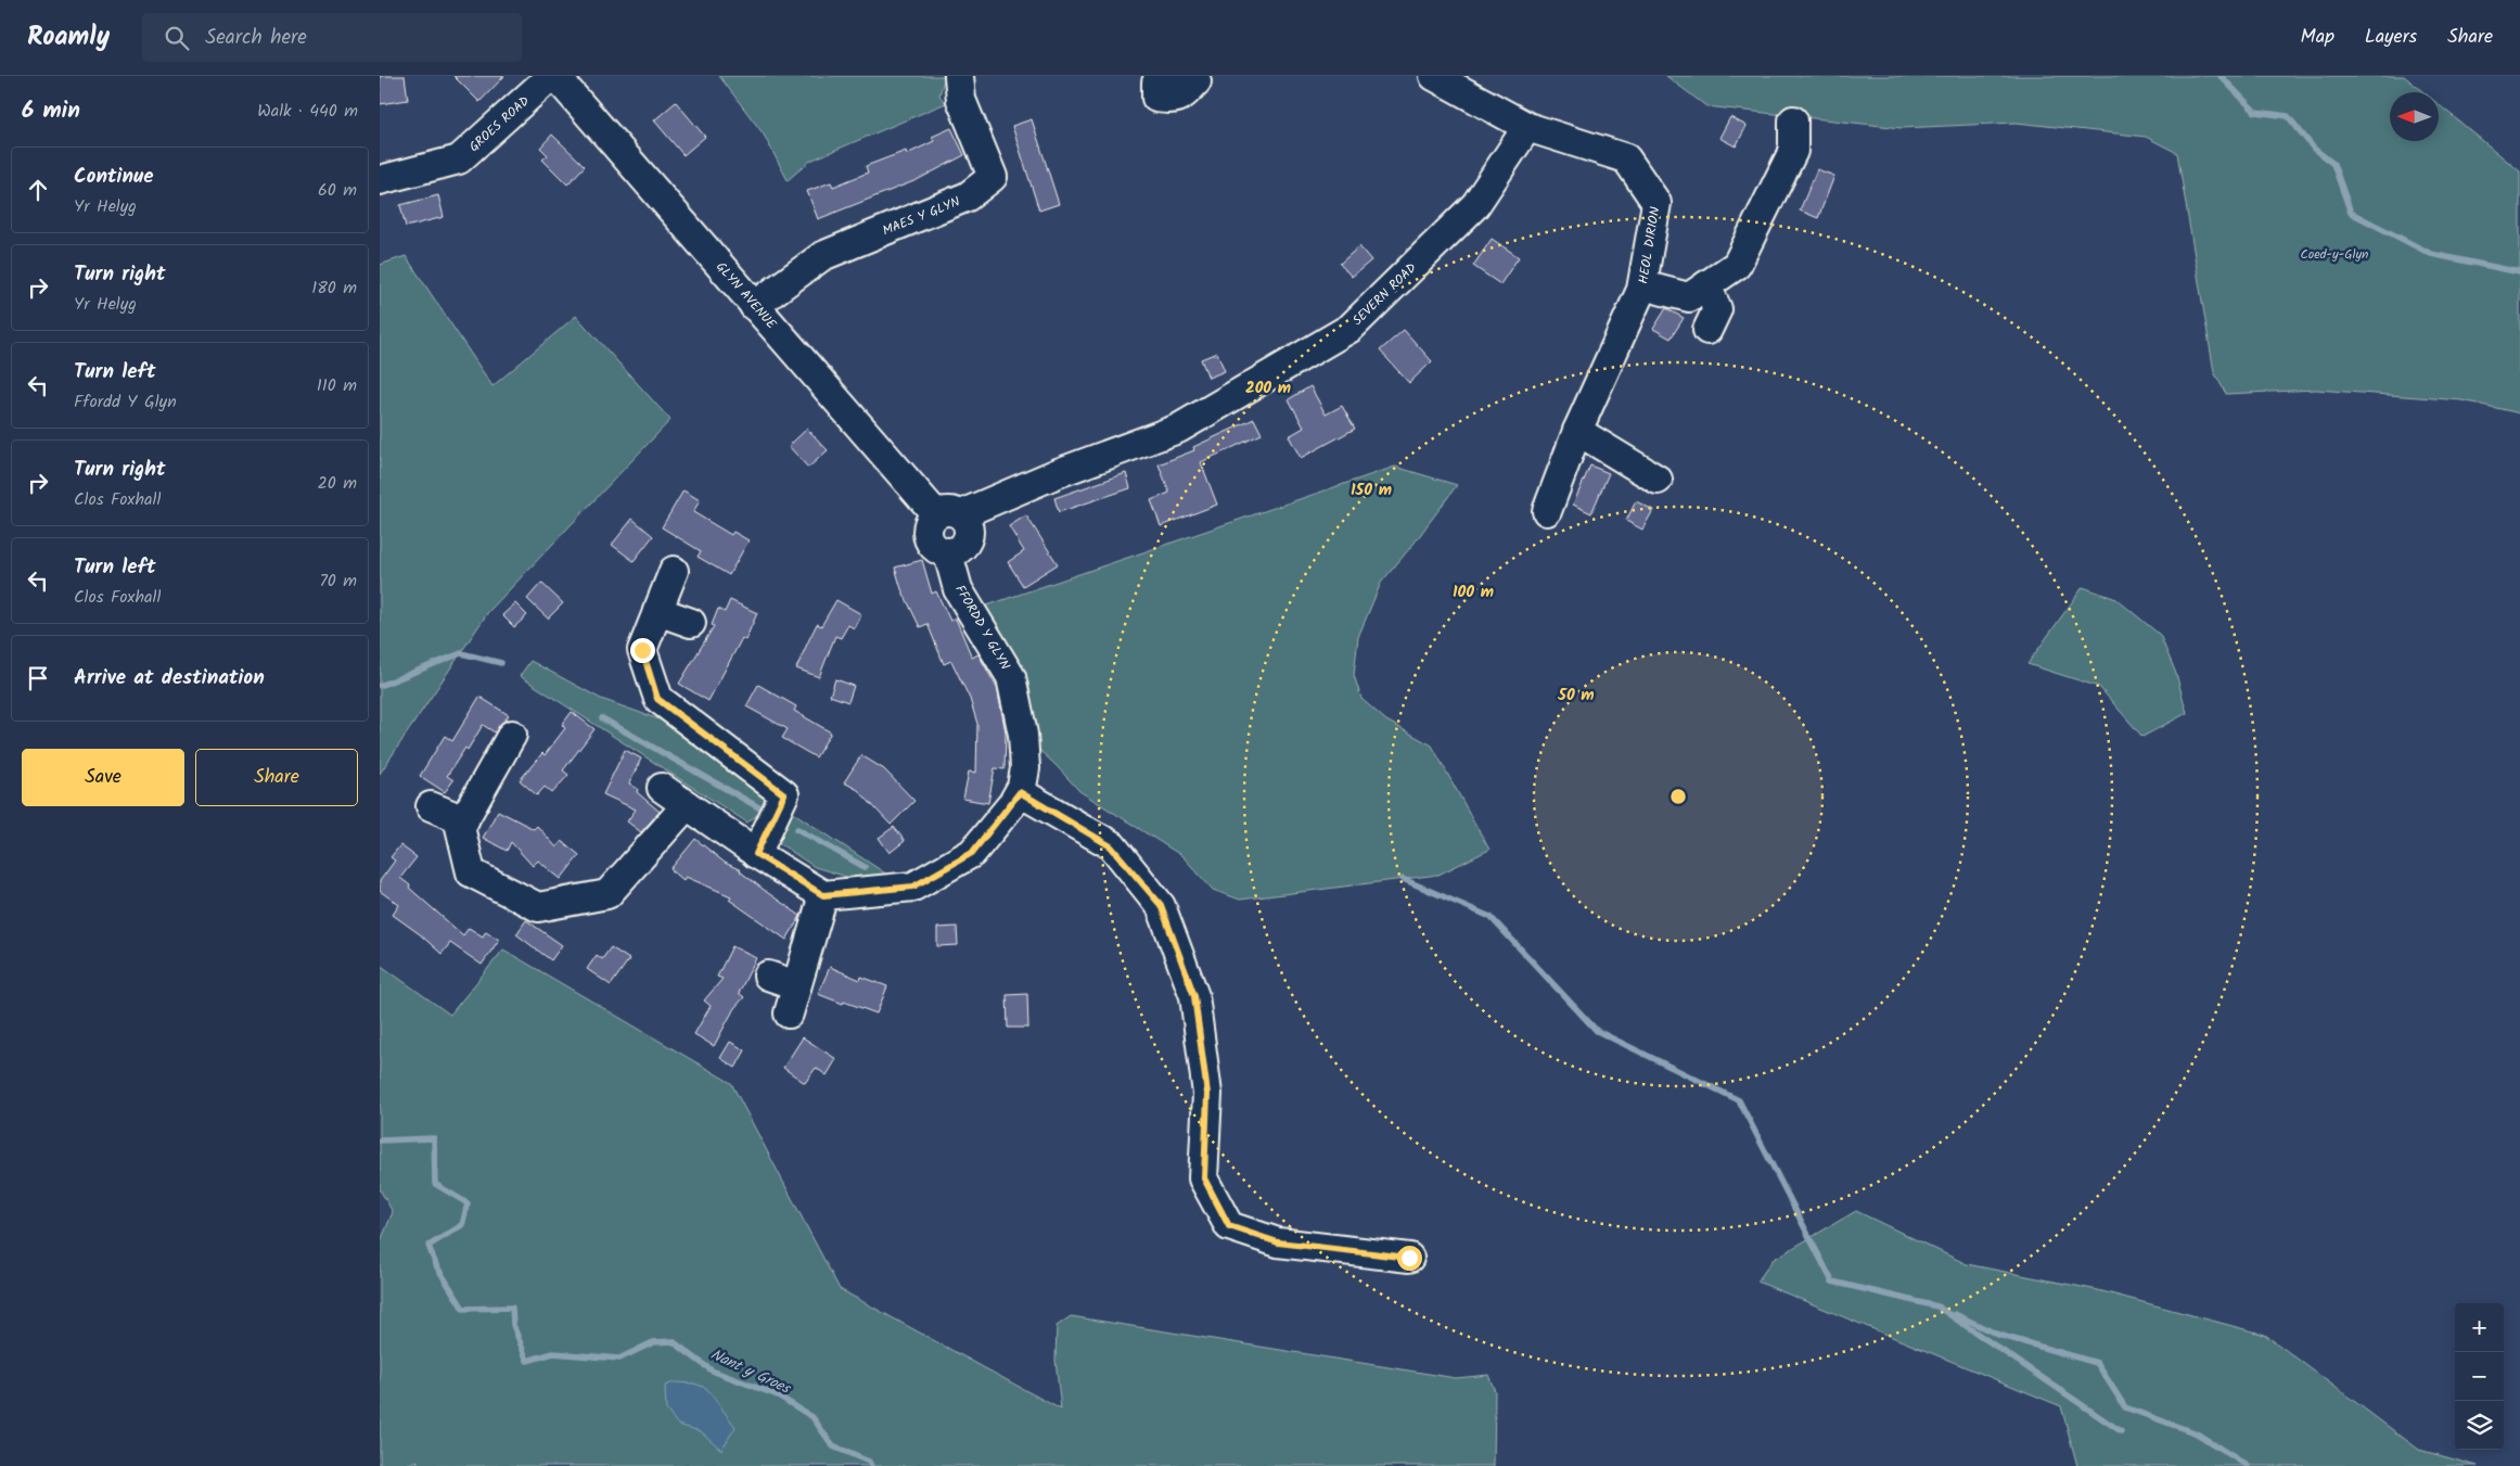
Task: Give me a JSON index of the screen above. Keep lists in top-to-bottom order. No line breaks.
{"streets":{"street":["GROES ROAD","MAES Y GLYN","HEOL DIRION","SEVERN ROAD","GLYN AVENUE","FFORDD Y GLYN"]},"crossings":[["MAES Y GLYN","GLYN AVENUE"],["HEOL DIRION","SEVERN ROAD"],["SEVERN ROAD","GLYN AVENUE"],["SEVERN ROAD","FFORDD Y GLYN"],["GLYN AVENUE","FFORDD Y GLYN"]],"water":["Nant y Groes"],"parks":["Coed-y-Glyn"],"north":"left","page":{"header":"Roamly","search":"Search here","nav":["Map","Layers","Share"],"heading":["6 min","Walk · 440 m"],"list":[["Continue","Yr Helyg","60 m"],["Turn right","Yr Helyg","180 m"],["Turn left","Ffordd Y Glyn","110 m"],["Turn right","Clos Foxhall","20 m"],["Turn left","Clos Foxhall","70 m"],"Arrive at destination"],"buttons":["Save","Share"],"map_buttons":["+","−"]},"rings":["200 m","150 m","100 m","50 m"]}
